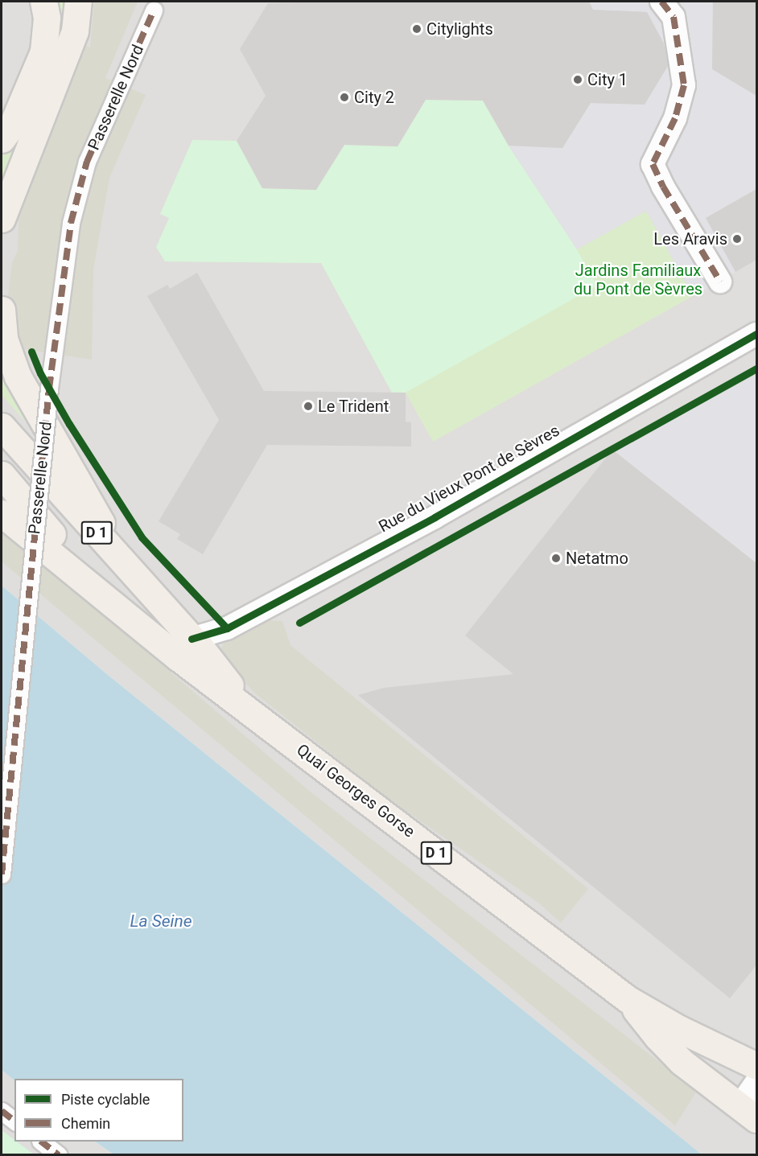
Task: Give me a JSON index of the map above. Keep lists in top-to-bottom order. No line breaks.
{"streets":{"main road":["D 1","Quai Georges Gorse"],"street":["Passerelle Nord","Rue du Vieux Pont de Sèvres"]},"crossings":[["Rue du Vieux Pont de Sèvres","Quai Georges Gorse"],["D 1","Quai Georges Gorse"]],"water":["La Seine"],"parks":["Jardins Familiaux du Pont de Sèvres"],"places":["Citylights","City 1","City 2","Les Aravis","Le Trident","Netatmo"],"legend":["Piste cyclable","Chemin"]}
